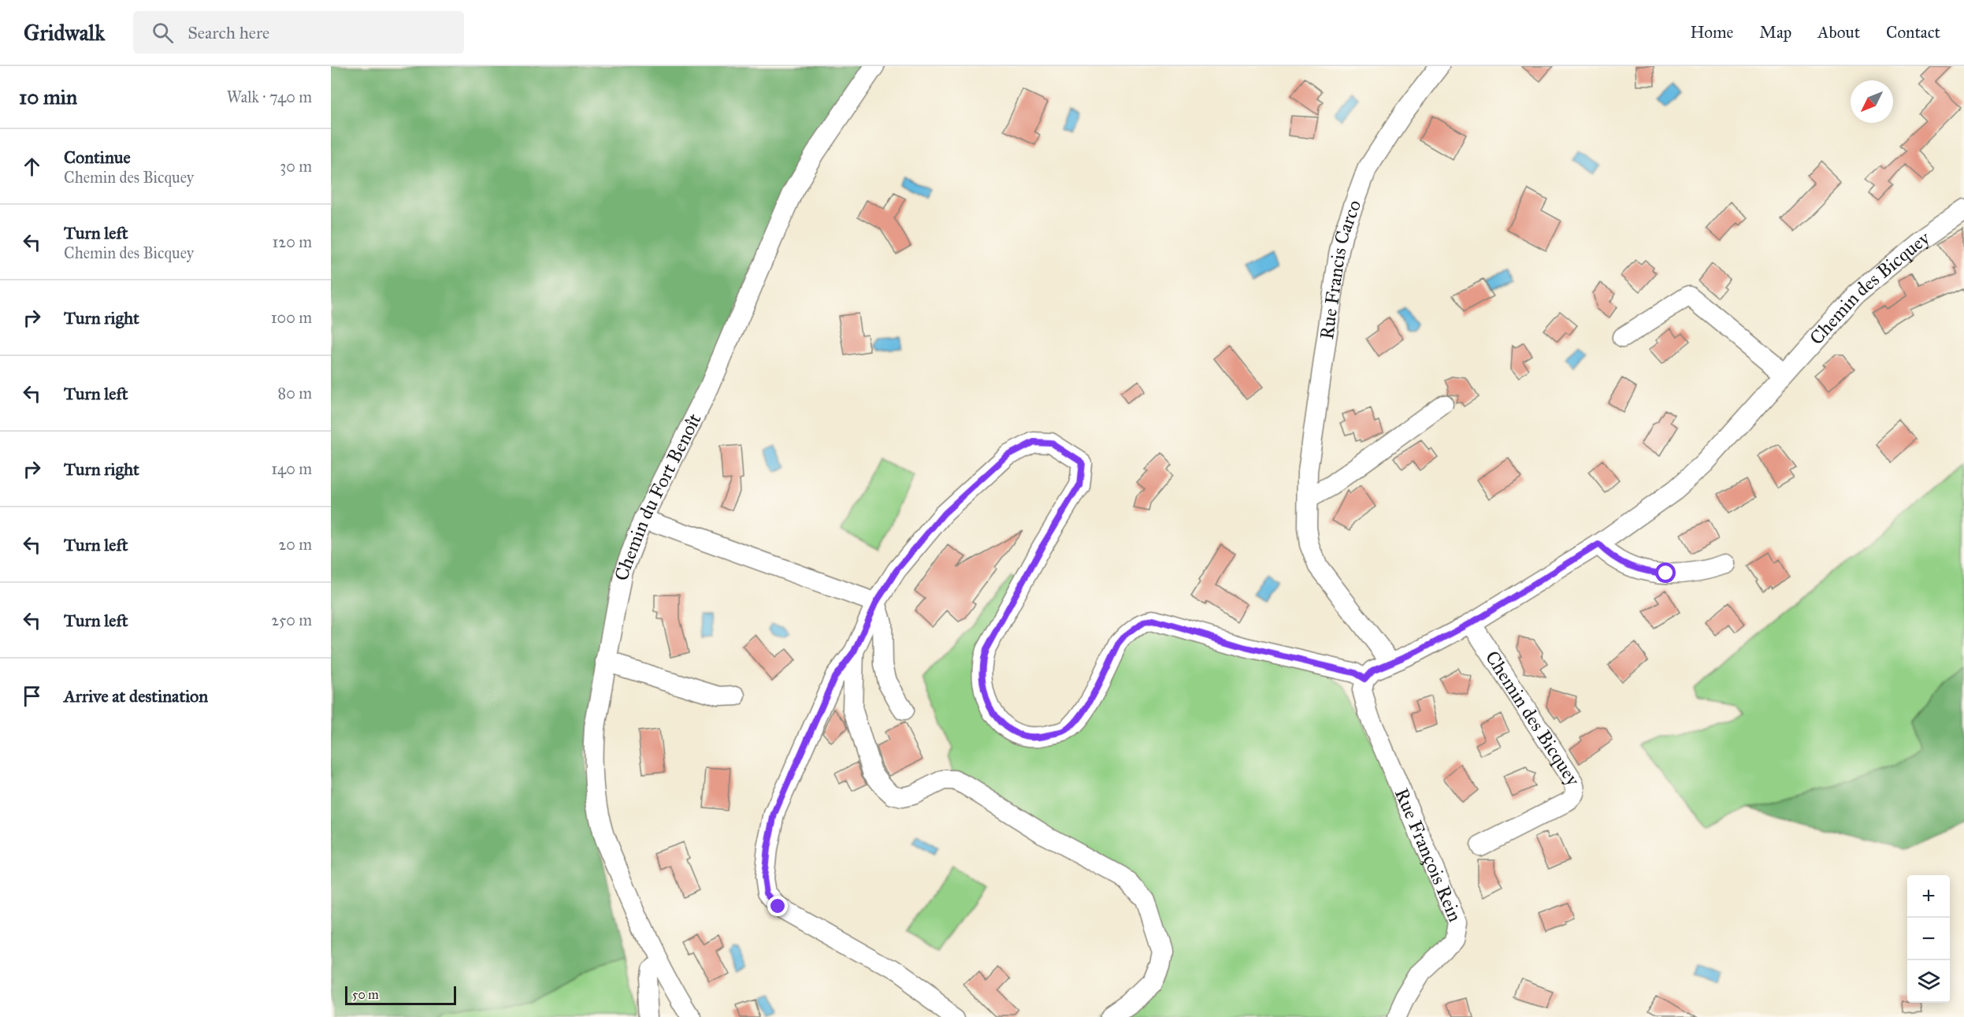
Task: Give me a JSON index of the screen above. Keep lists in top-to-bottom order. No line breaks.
{"streets":{"street":["Rue Francis Carco","Chemin des Bicquey","Chemin du Fort Benoît","Rue François Rein"]},"crossings":[["Rue Francis Carco","Chemin des Bicquey"],["Chemin des Bicquey","Rue François Rein"]],"scale_bar":"50 m","north":"bottom left","page":{"header":"Gridwalk","search":"Search here","nav":["Home","Map","About","Contact"],"heading":["10 min","Walk · 740 m"],"list":[["Continue","Chemin des Bicquey","30 m"],["Turn left","Chemin des Bicquey","120 m"],["Turn right","100 m"],["Turn left","80 m"],["Turn right","140 m"],["Turn left","20 m"],["Turn left","250 m"],"Arrive at destination"],"map_buttons":["+","−"],"scale":"50 m"}}
